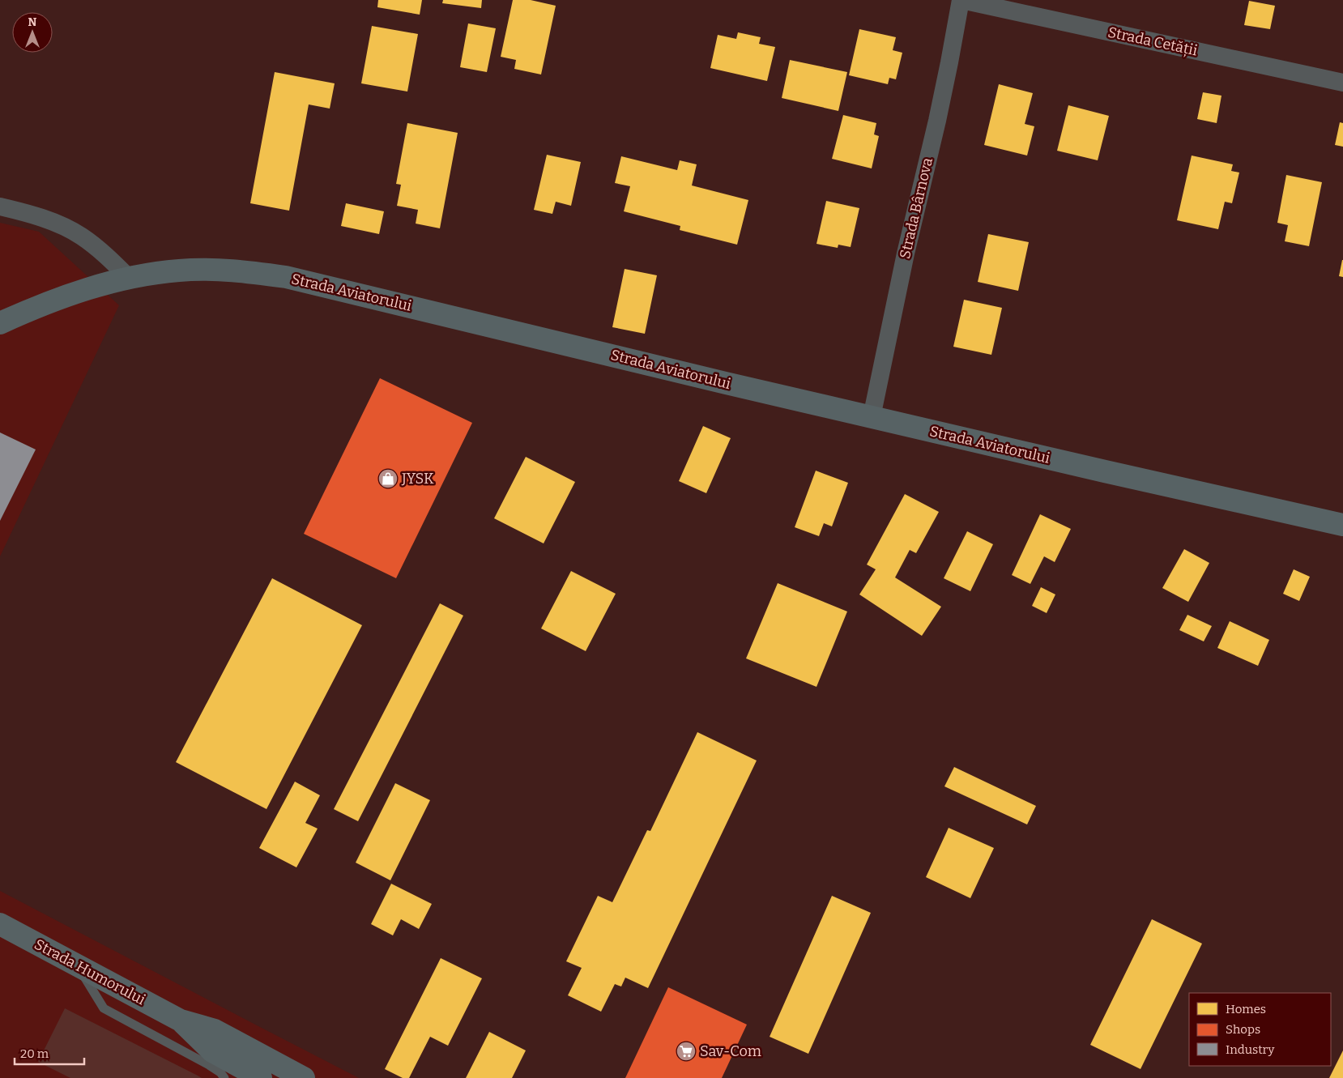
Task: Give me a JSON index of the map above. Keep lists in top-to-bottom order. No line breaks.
{"streets":{"main road":["Strada Aviatorului","Strada Humorului"],"street":["Strada Cetății","Strada Bârnova"]},"crossings":[["Strada Cetății","Strada Bârnova"],["Strada Bârnova","Strada Aviatorului"]],"places":{"shop":["JYSK"],"supermarket":["Sav-Com"]},"legend":["Homes","Shops","Industry"],"scale_bar":"20 m","north":"top"}
